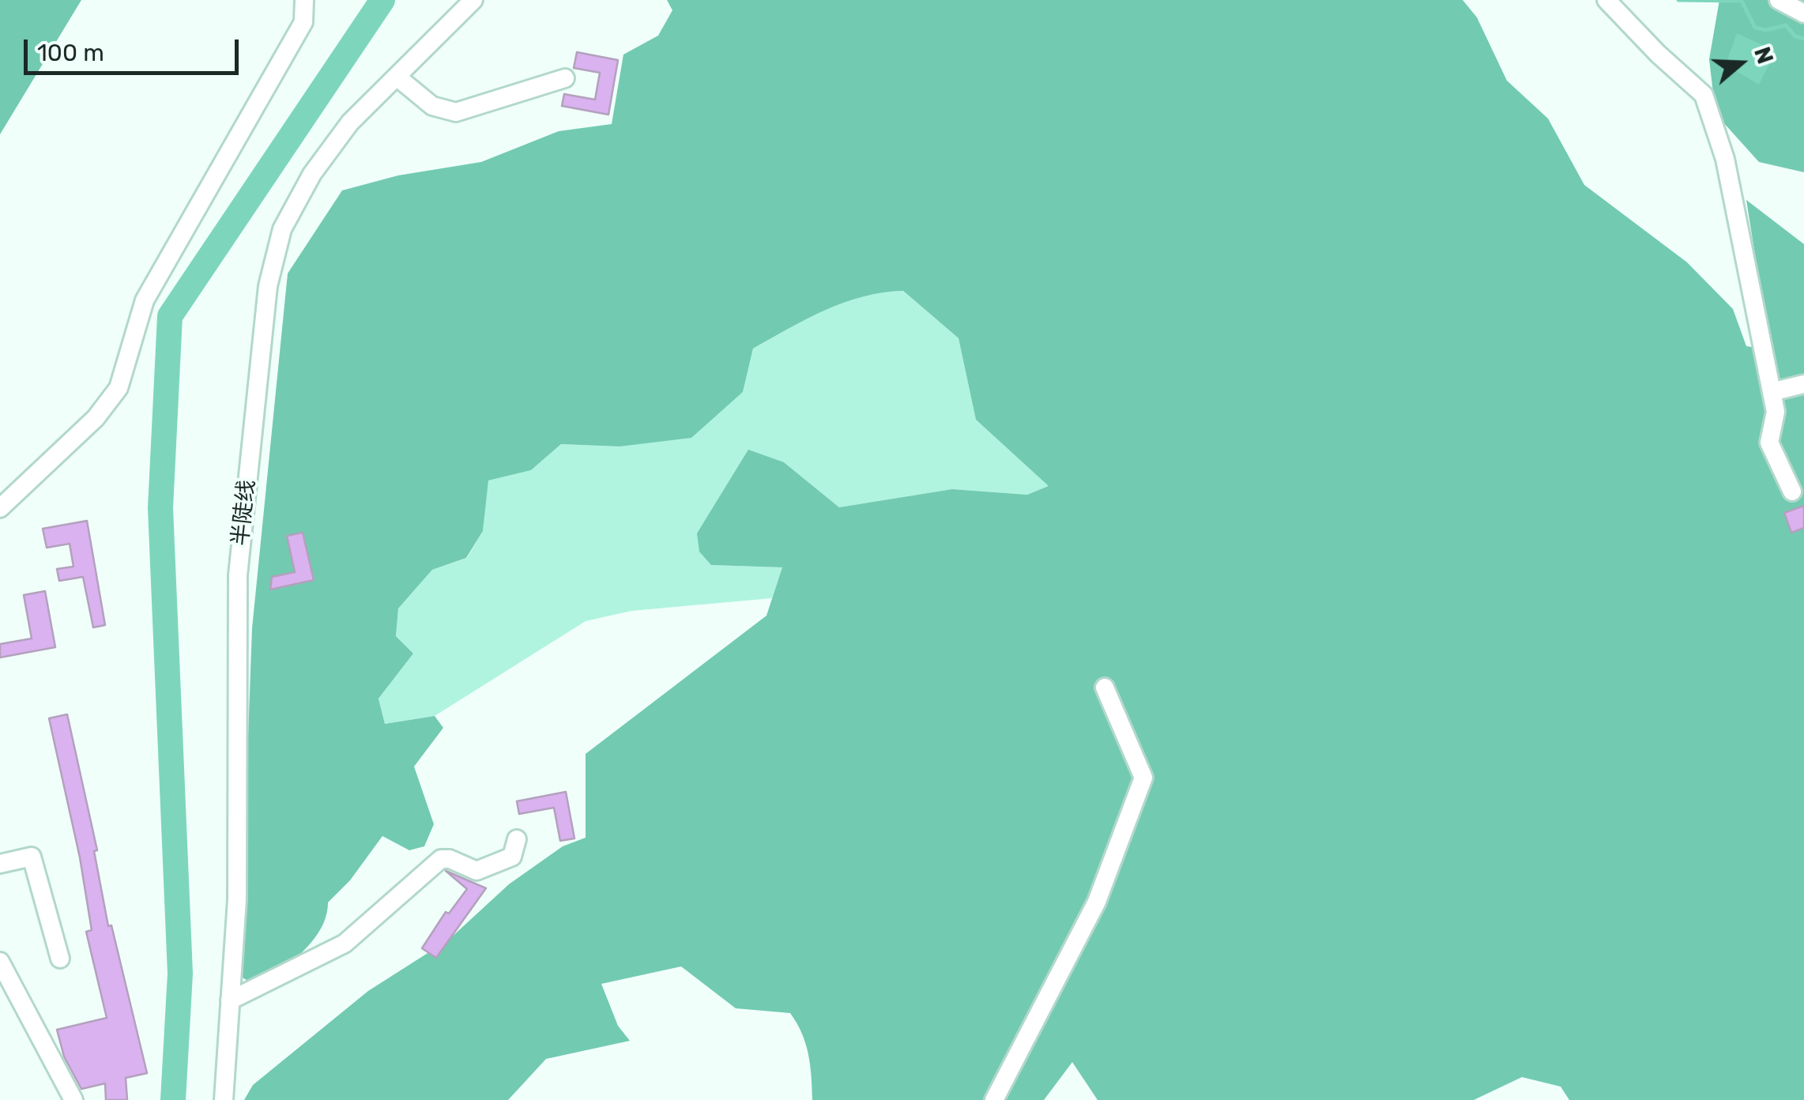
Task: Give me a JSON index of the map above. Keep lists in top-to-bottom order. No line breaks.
{"streets":{"street":["半陡线"]},"scale_bar":"100 m","north":"right"}
